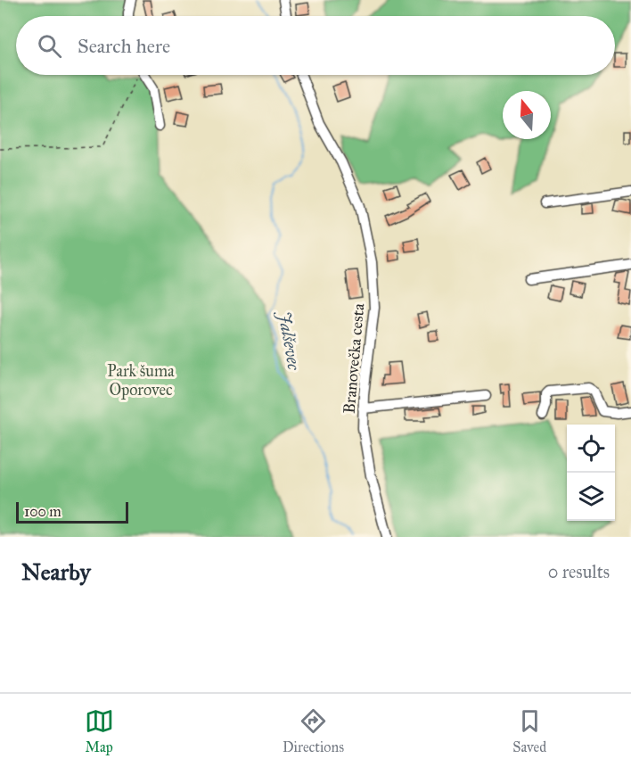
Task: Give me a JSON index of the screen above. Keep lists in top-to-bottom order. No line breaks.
{"streets":{"street":["Branovečka cesta"]},"water":["Jalševec"],"parks":["Park šuma Oporovec"],"scale_bar":"100 m","north":"top","page":{"search":"Search here","scale":"100 m","heading":["Nearby","0 results"],"nav":["Map","Directions","Saved"]}}
